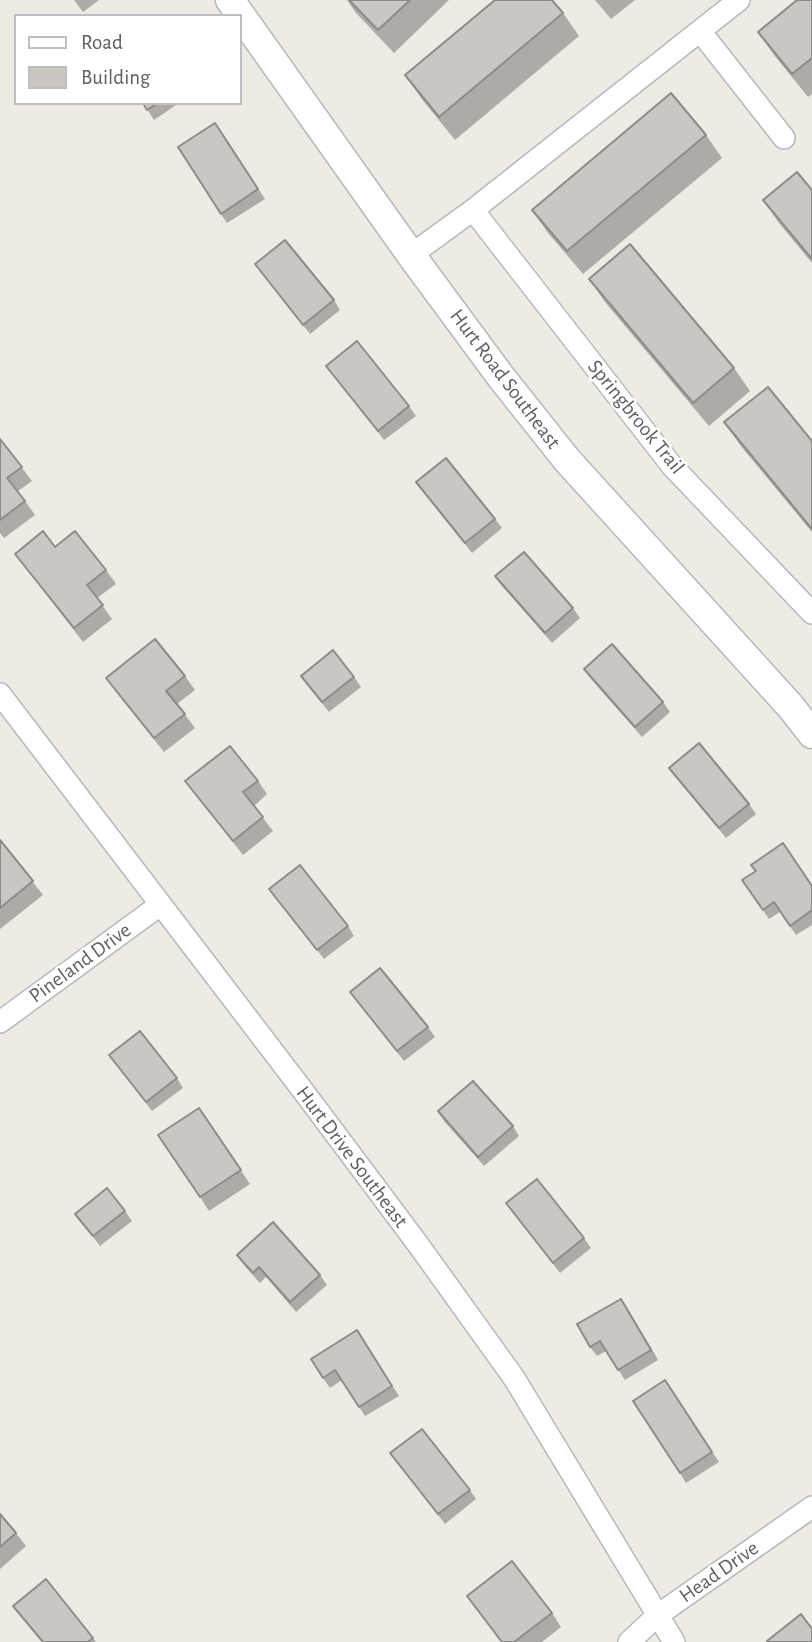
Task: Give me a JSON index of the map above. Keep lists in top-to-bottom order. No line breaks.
{"streets":{"street":["Hurt Road Southeast","Springbrook Trail","Pineland Drive","Hurt Drive Southeast","Head Drive"]},"crossings":[["Pineland Drive","Hurt Drive Southeast"],["Hurt Drive Southeast","Head Drive"]],"legend":["Road","Building"]}
